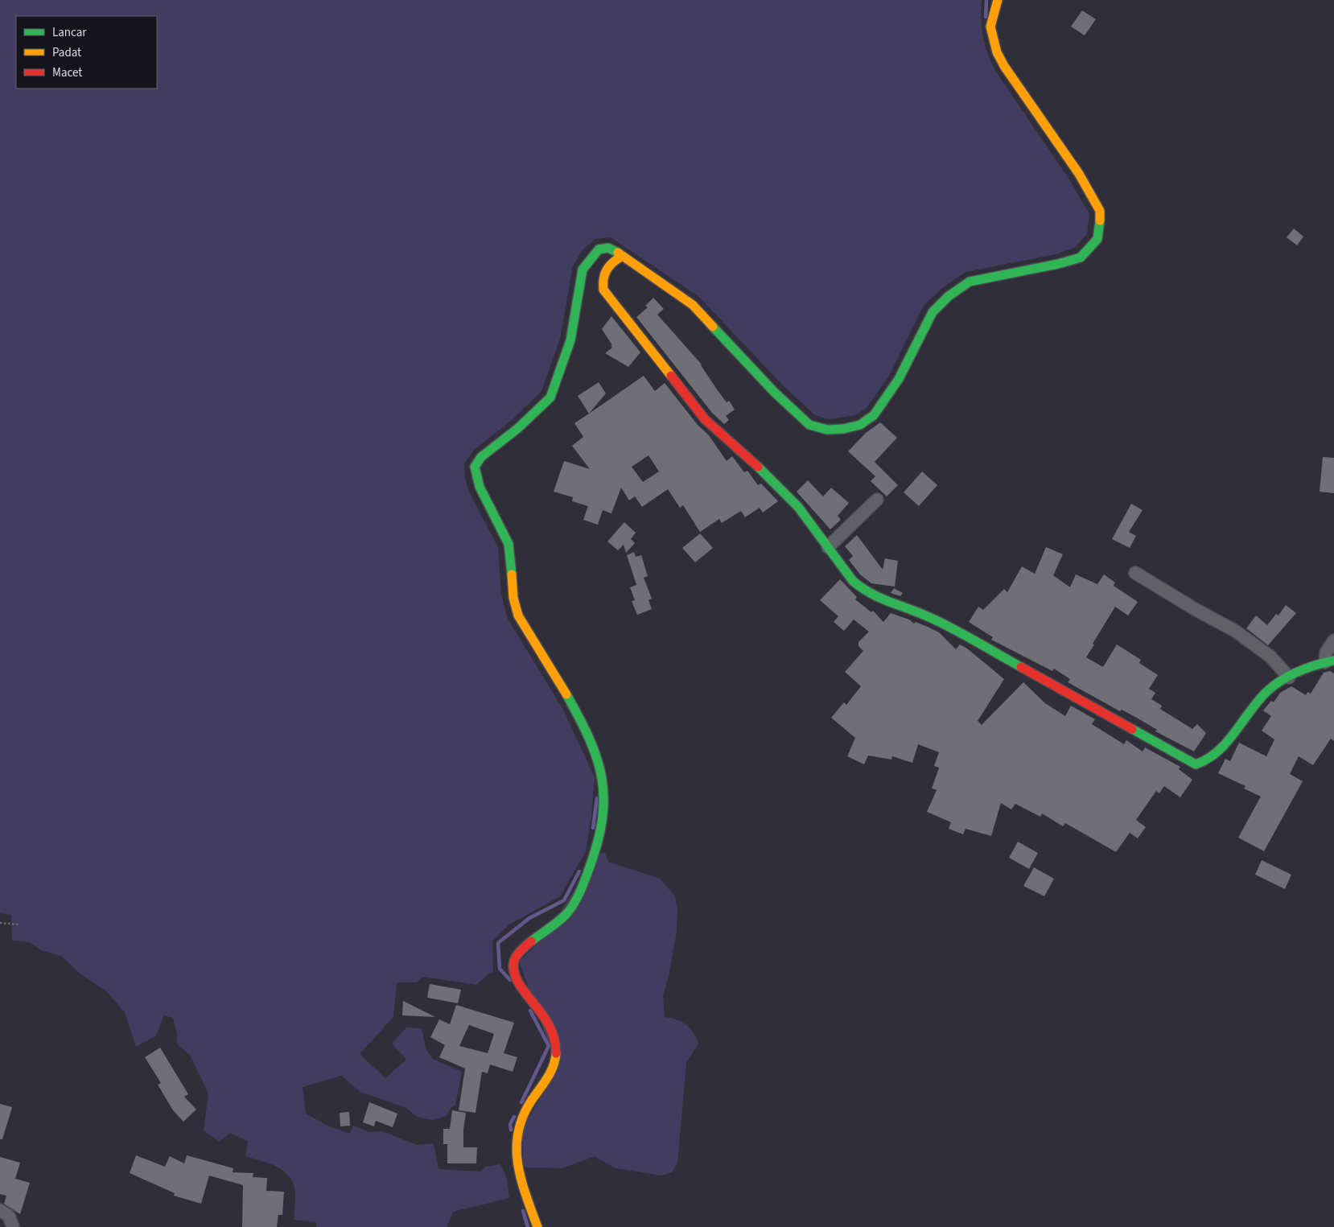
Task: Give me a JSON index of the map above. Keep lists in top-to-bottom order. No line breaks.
{"legend":["Lancar","Padat","Macet"]}
